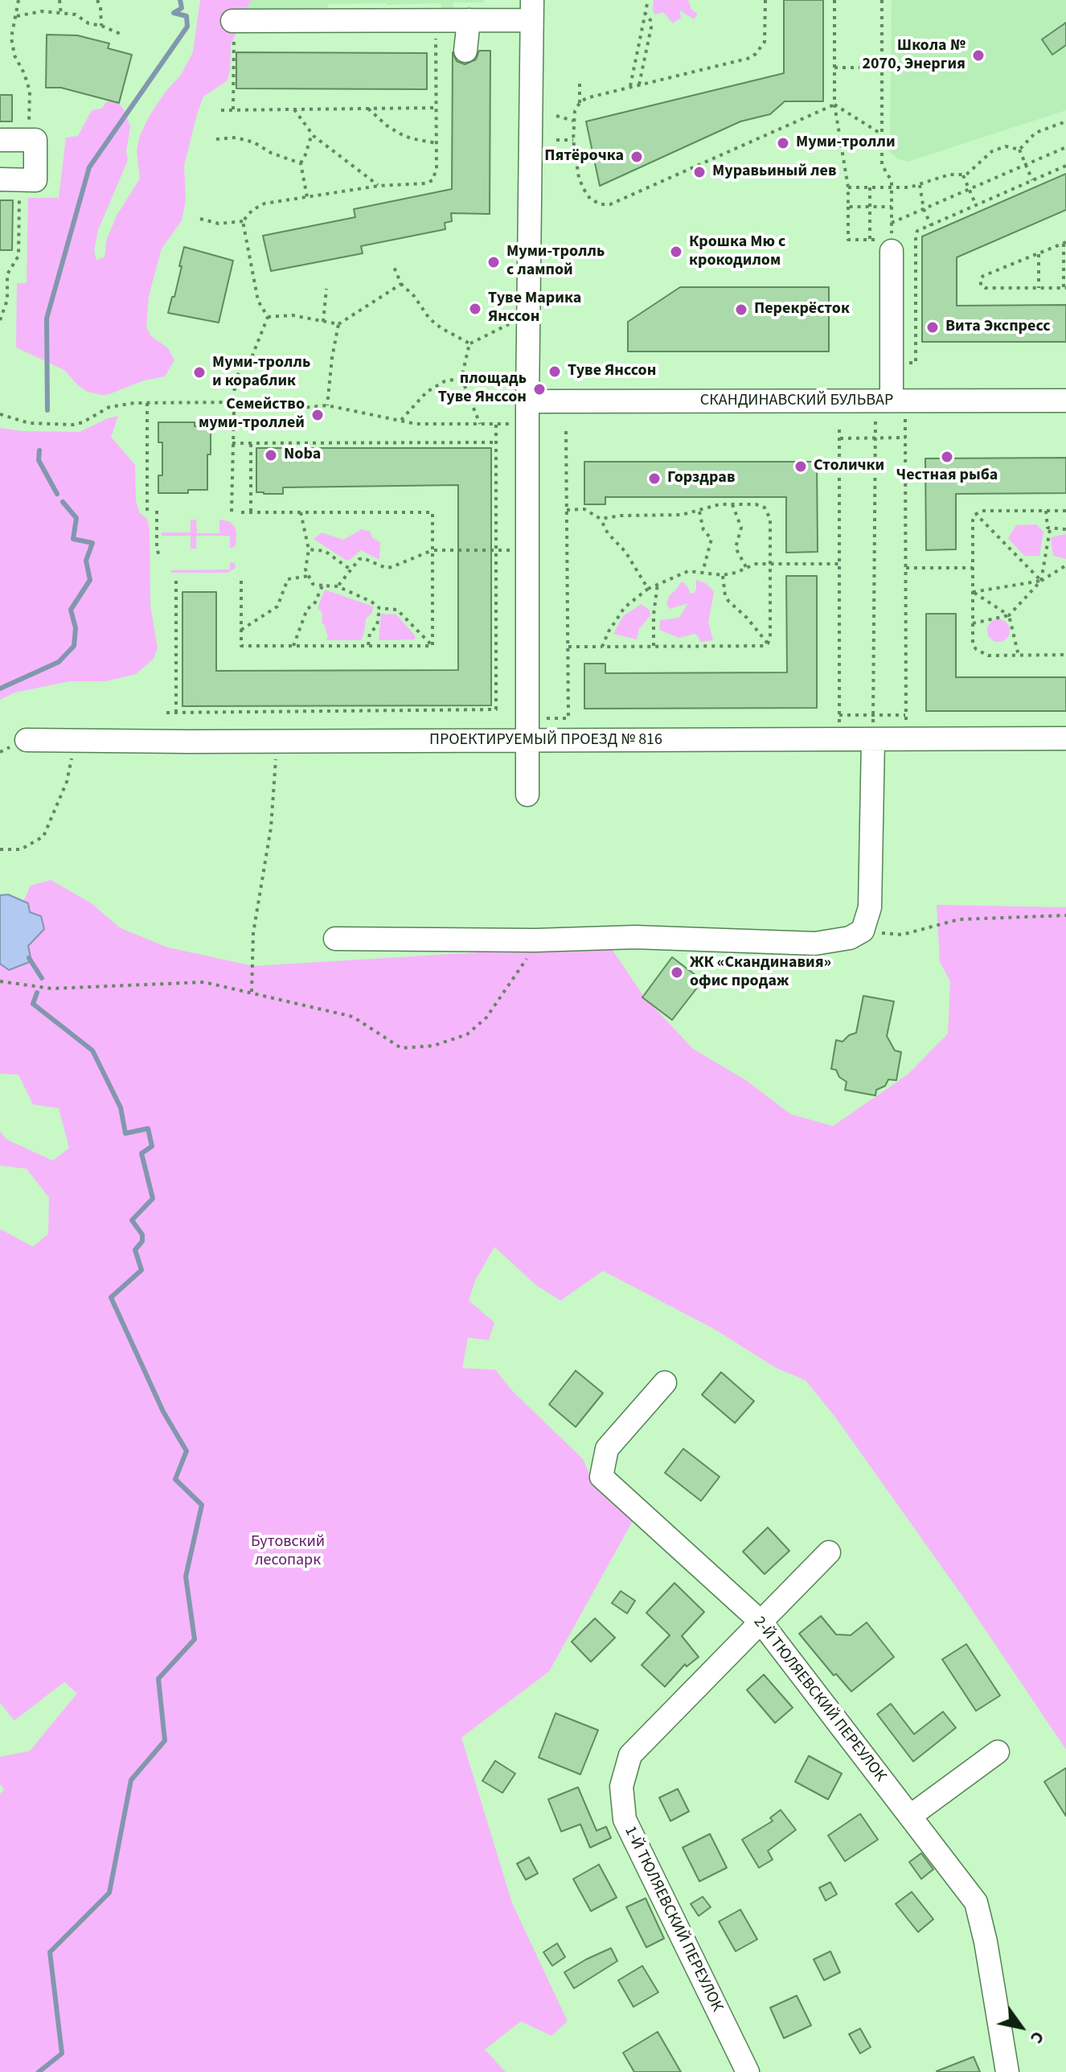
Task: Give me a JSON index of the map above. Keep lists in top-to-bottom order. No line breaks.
{"streets":{"street":["СКАНДИНАВСКИЙ БУЛЬВАР","ПРОЕКТИРУЕМЫЙ ПРОЕЗД № 816","2-Й ТЮЛЯЕВСКИЙ ПЕРЕУЛОК","1-Й ТЮЛЯЕВСКИЙ ПЕРЕУЛОК"]},"crossings":[["2-Й ТЮЛЯЕВСКИЙ ПЕРЕУЛОК","1-Й ТЮЛЯЕВСКИЙ ПЕРЕУЛОК"]],"parks":["Бутовский лесопарк"],"places":["Школа № 2070, Энергия","Муми-тролли","Пятёрочка","Муравьиный лев","Крошка Мю с крокодилом","Муми-тролль с лампой","Туве Марика Янссон","Перекрёсток","Вита Экспресс","Туве Янссон","Муми-тролль и кораблик","площадь Туве Янссон","Семейство муми-троллей","Noba","Честная рыба","Столички","Горздрав","ЖК «Скандинавия» офис продаж"],"north":"bottom right"}
